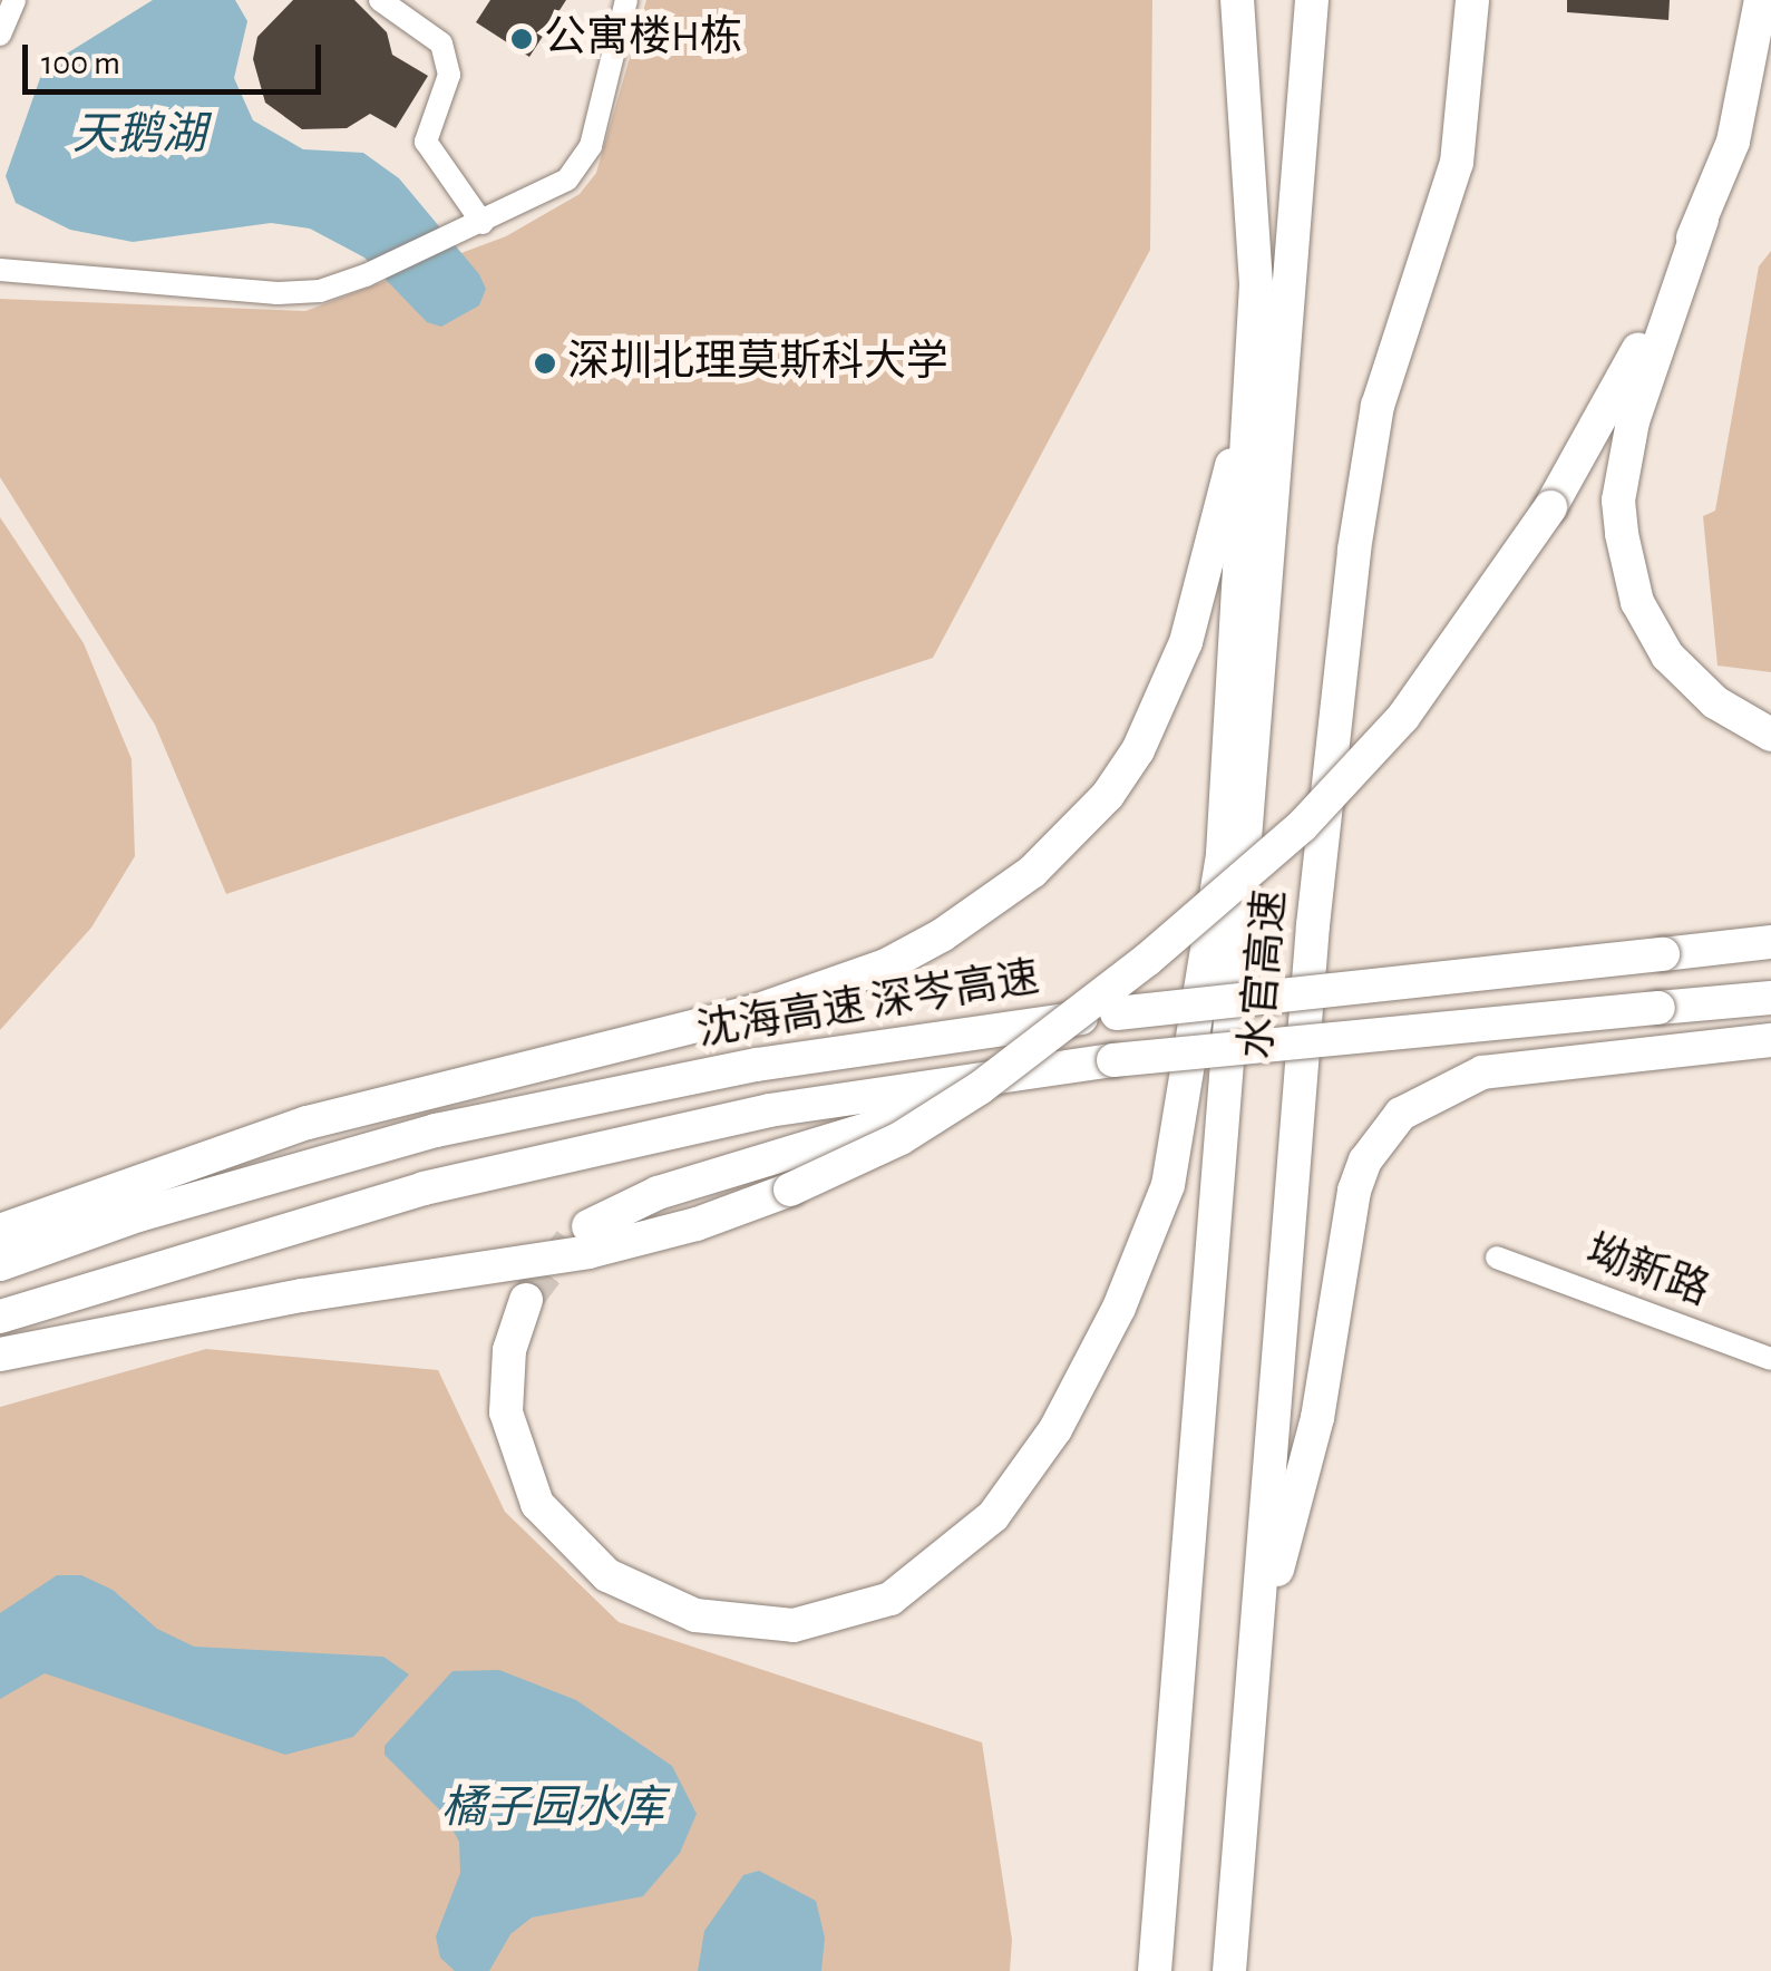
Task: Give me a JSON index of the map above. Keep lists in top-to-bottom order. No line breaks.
{"streets":{"highway":["水官高速","沈海高速 深岑高速"],"street":["坳新路"]},"water":["天鹅湖","橘子园水库"],"places":["公寓楼H栋","深圳北理莫斯科大学"],"scale_bar":"100 m"}
